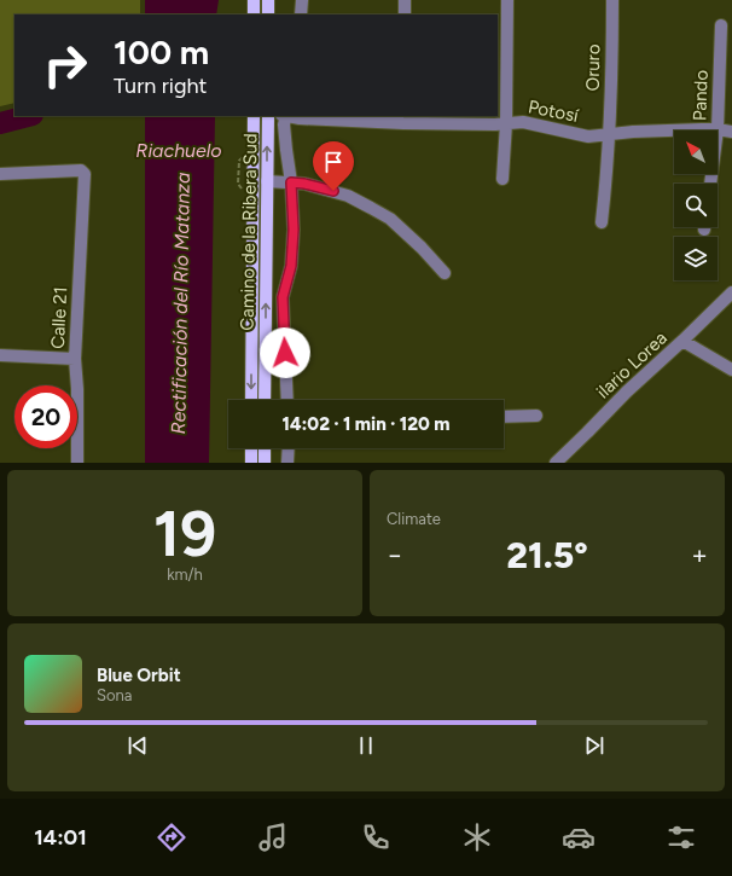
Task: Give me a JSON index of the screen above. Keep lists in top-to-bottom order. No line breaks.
{"streets":{"main road":["Camino de la Ribera Sud"],"street":["Oruro","Pando","Potosí","Calle 21","ilario Lorea"]},"crossings":[["Oruro","Potosí"],["Pando","Potosí"]],"water":["Riachuelo","Rectificación del Río Matanza"],"north":"top left","page":{"turn":["100 m","Turn right"],"limit":"20","trip":"14:02 · 1 min · 120 m","tile":[["19","km/h"],"Climate"],"heat":["−","21.5°","+"],"song":["Blue Orbit","Sona"],"tabs":"14:01"}}
